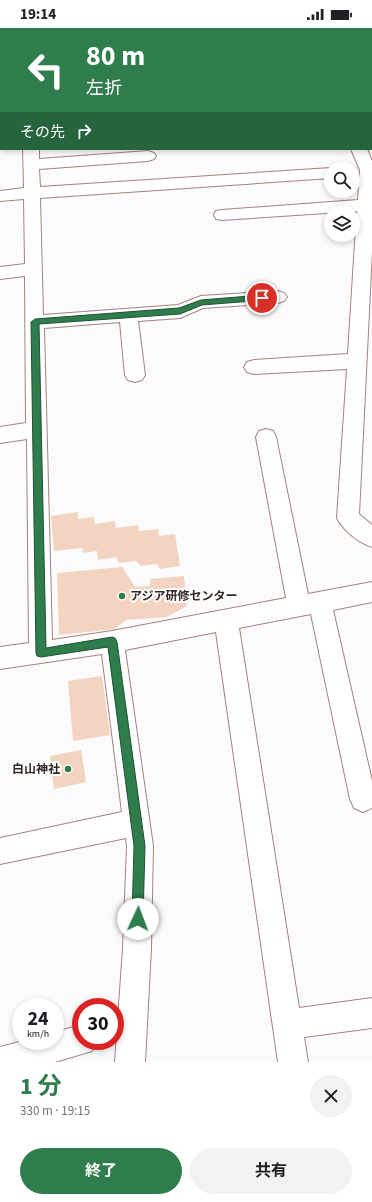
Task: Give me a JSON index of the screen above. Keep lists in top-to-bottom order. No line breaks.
{"places":["アジア研修センター","白山神社"],"page":{"status":"19:14","turn":["80 m","左折"],"then":"その先","speed":"24 km/h","limit":"30","heading":["1 分","330 m · 19:15"],"buttons":["終了","共有"]}}
